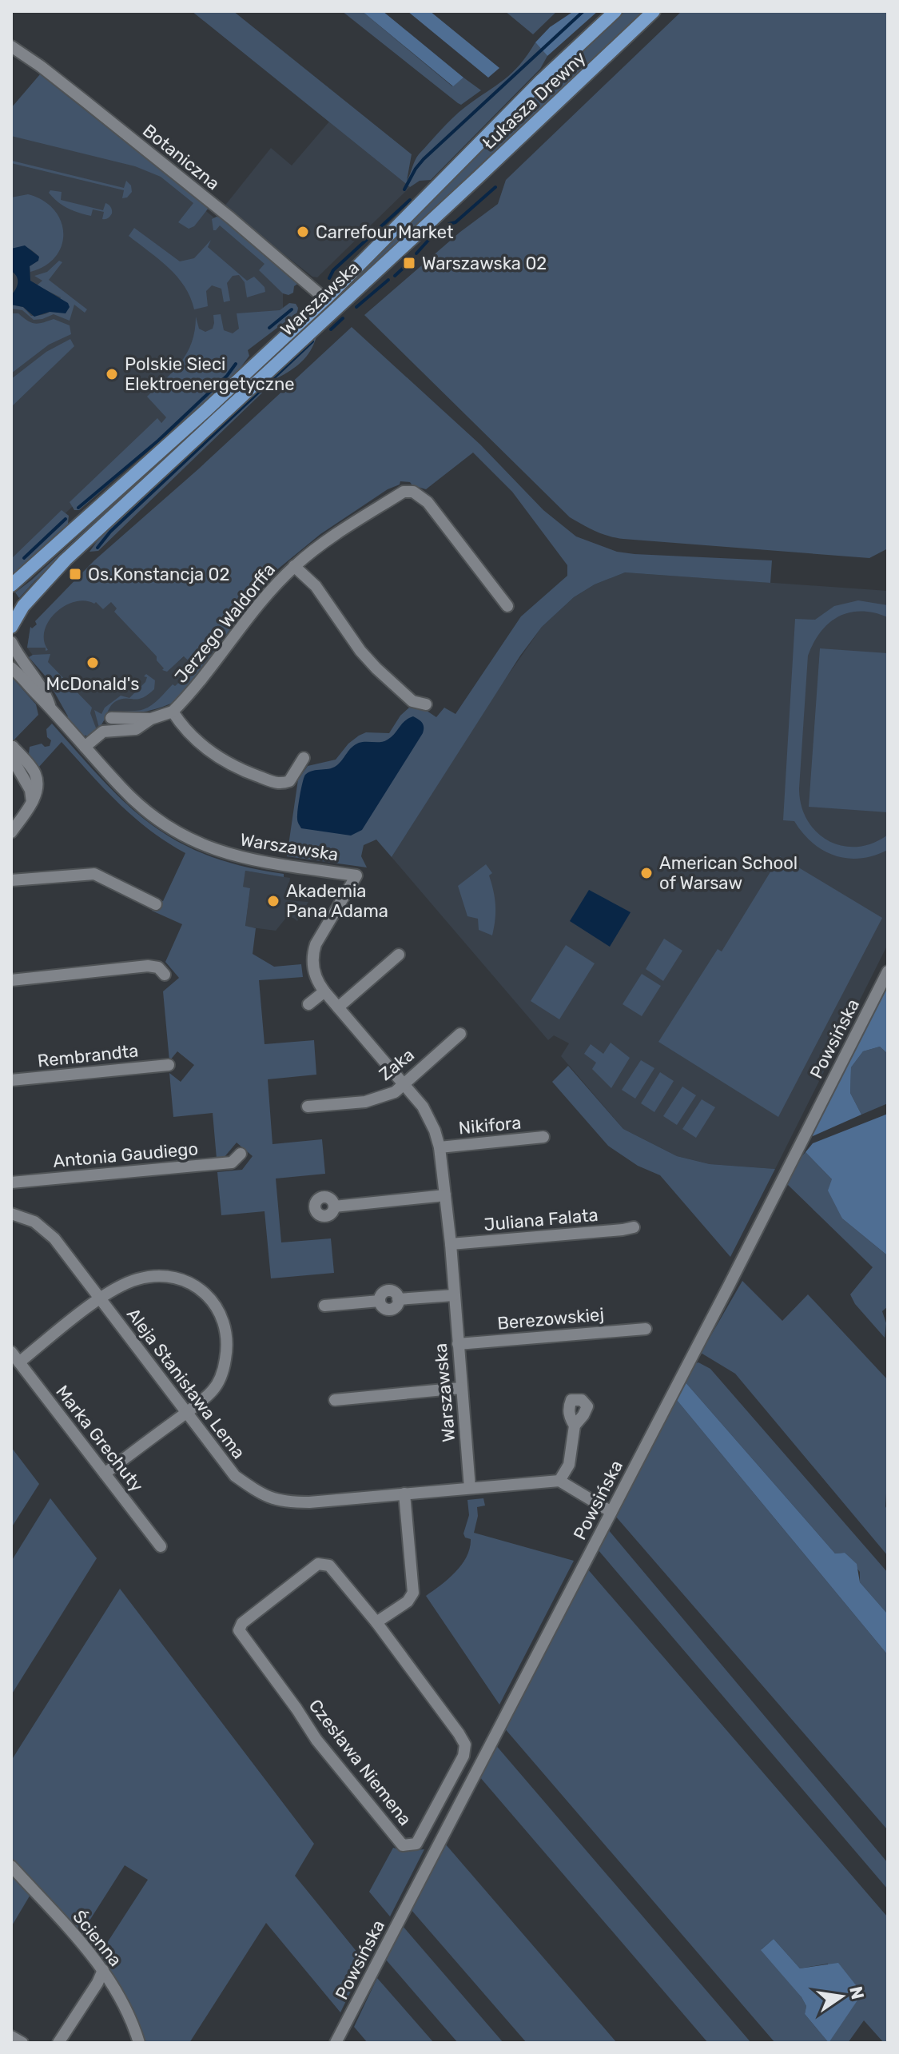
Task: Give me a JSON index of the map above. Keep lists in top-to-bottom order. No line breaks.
{"streets":{"main road":["Łukasza Drewny","Warszawska"],"street":["Botaniczna","Jerzego Waldorffa","Powsińska","Rembrandta","Zaka","Nikifora","Antonia Gaudiego","Juliana Falata","Berezowskiej","Aleja Stanisława Lema","Marka Grechuty","Czesława Niemena","Ścienna"]},"crossings":[["Łukasza Drewny","Warszawska"],["Botaniczna","Warszawska"],["Warszawska","Zaka"],["Warszawska","Nikifora"],["Warszawska","Juliana Falata"],["Warszawska","Berezowskiej"],["Warszawska","Aleja Stanisława Lema"]],"places":{"other":["Carrefour Market","Polskie Sieci Elektroenergetyczne","McDonald's","American School of Warsaw","Akademia Pana Adama"],"transit":["Warszawska 02","Os.Konstancja 02"]},"north":"right"}
